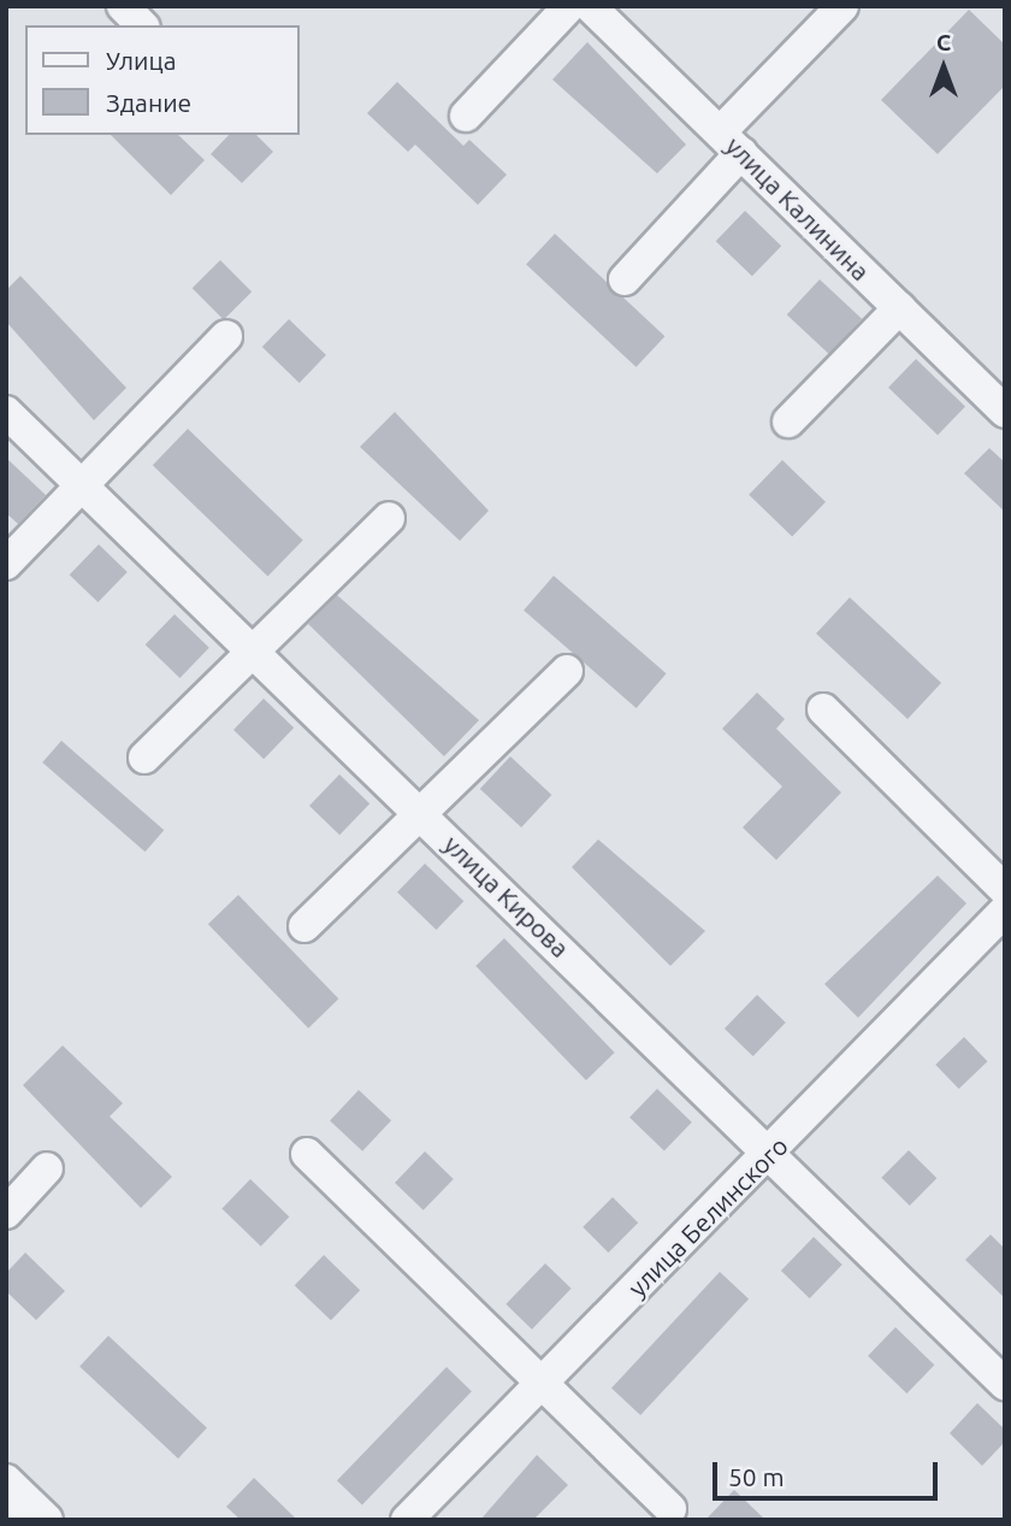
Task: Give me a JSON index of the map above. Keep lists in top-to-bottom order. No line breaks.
{"streets":{"street":["улица Калинина","улица Кирова","улица Белинского"]},"crossings":[["улица Кирова","улица Белинского"]],"legend":["Улица","Здание"],"scale_bar":"50 m","north":"top"}
